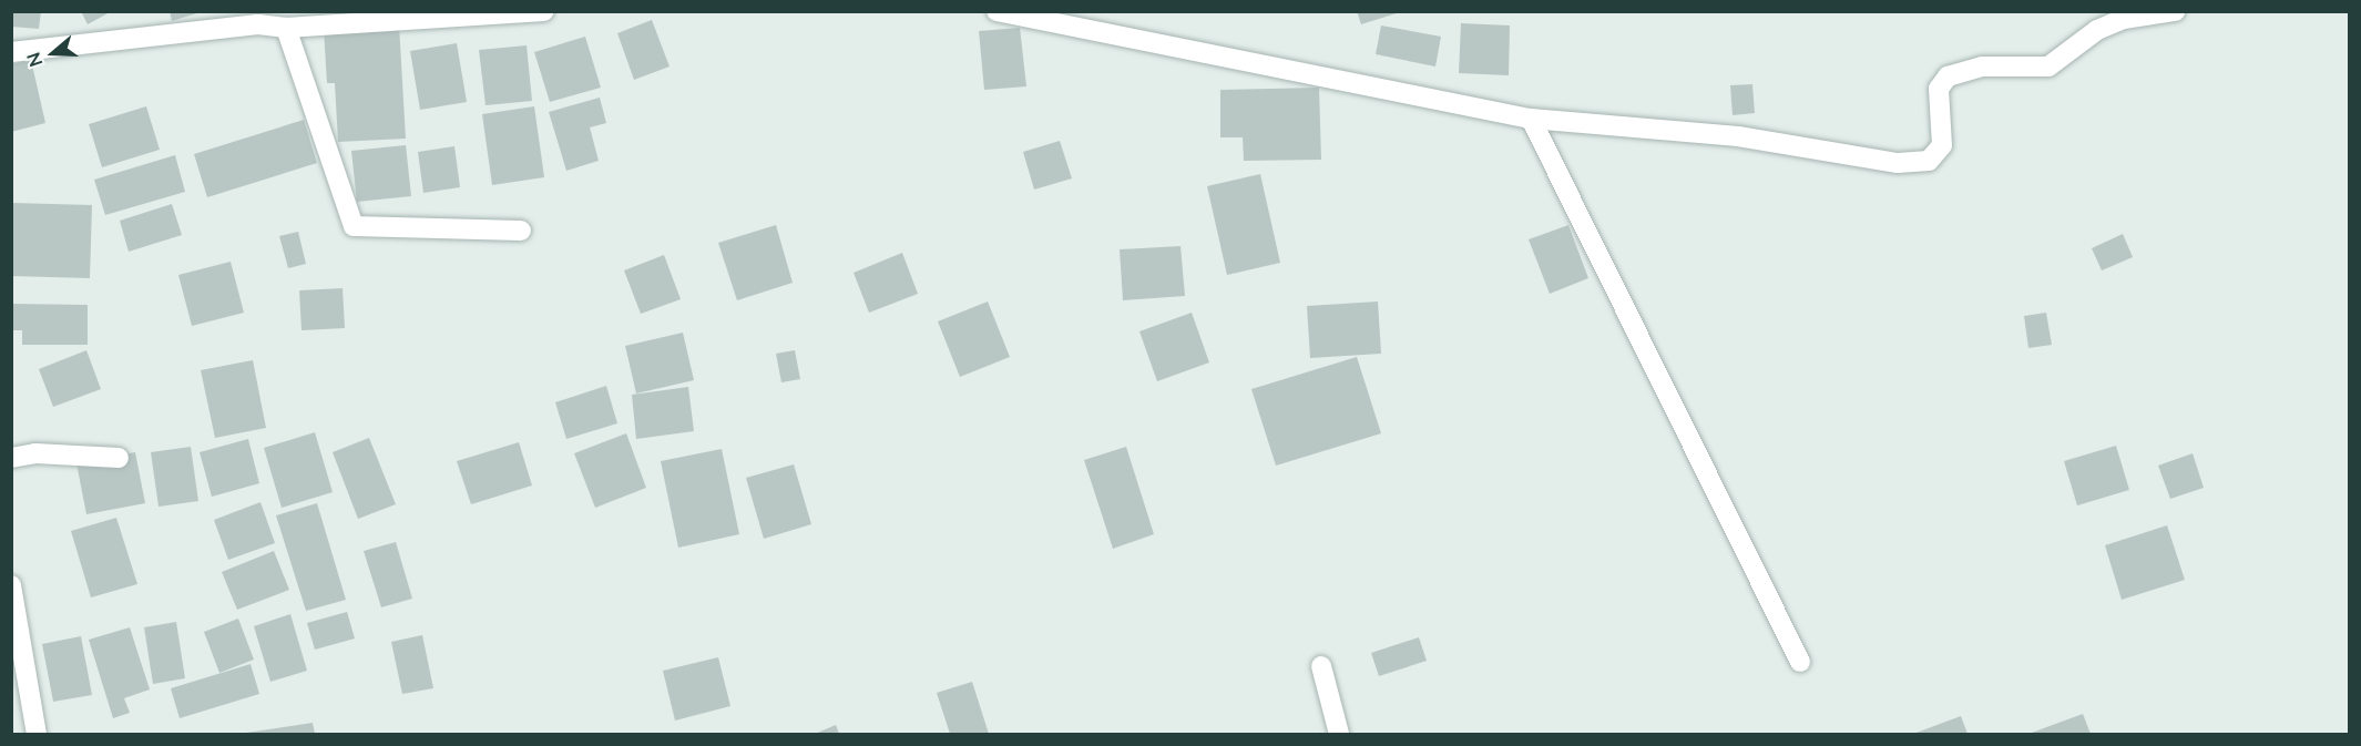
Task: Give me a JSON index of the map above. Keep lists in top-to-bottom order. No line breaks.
{"north":"left"}
